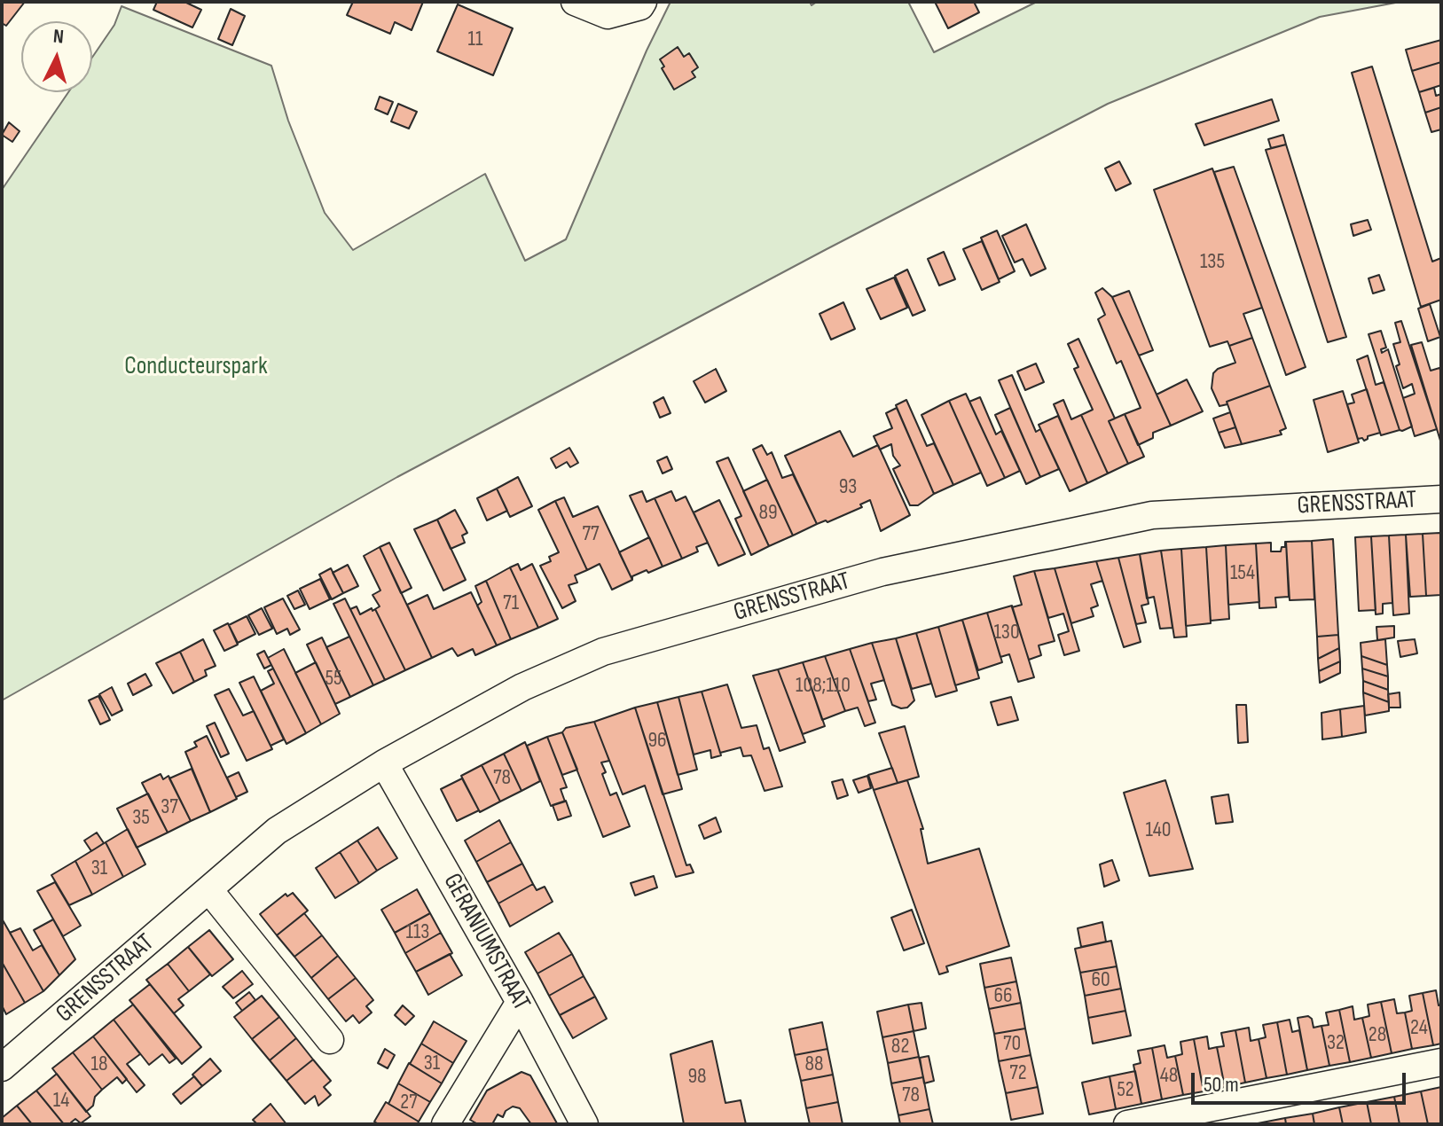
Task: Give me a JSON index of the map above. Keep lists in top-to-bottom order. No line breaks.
{"streets":{"street":["GRENSSTRAAT","GERANIUMSTRAAT"]},"crossings":[["GRENSSTRAAT","GERANIUMSTRAAT"]],"parks":["Conducteurspark"],"house_numbers":["11","135","93","89","77","154","71","130","55","108;110","96","78","37","35","140","31","113","60","66","24","28","32","70","82","31","18","88","72","48","98","52","78","14","27"],"scale_bar":"50 m","north":"top"}
